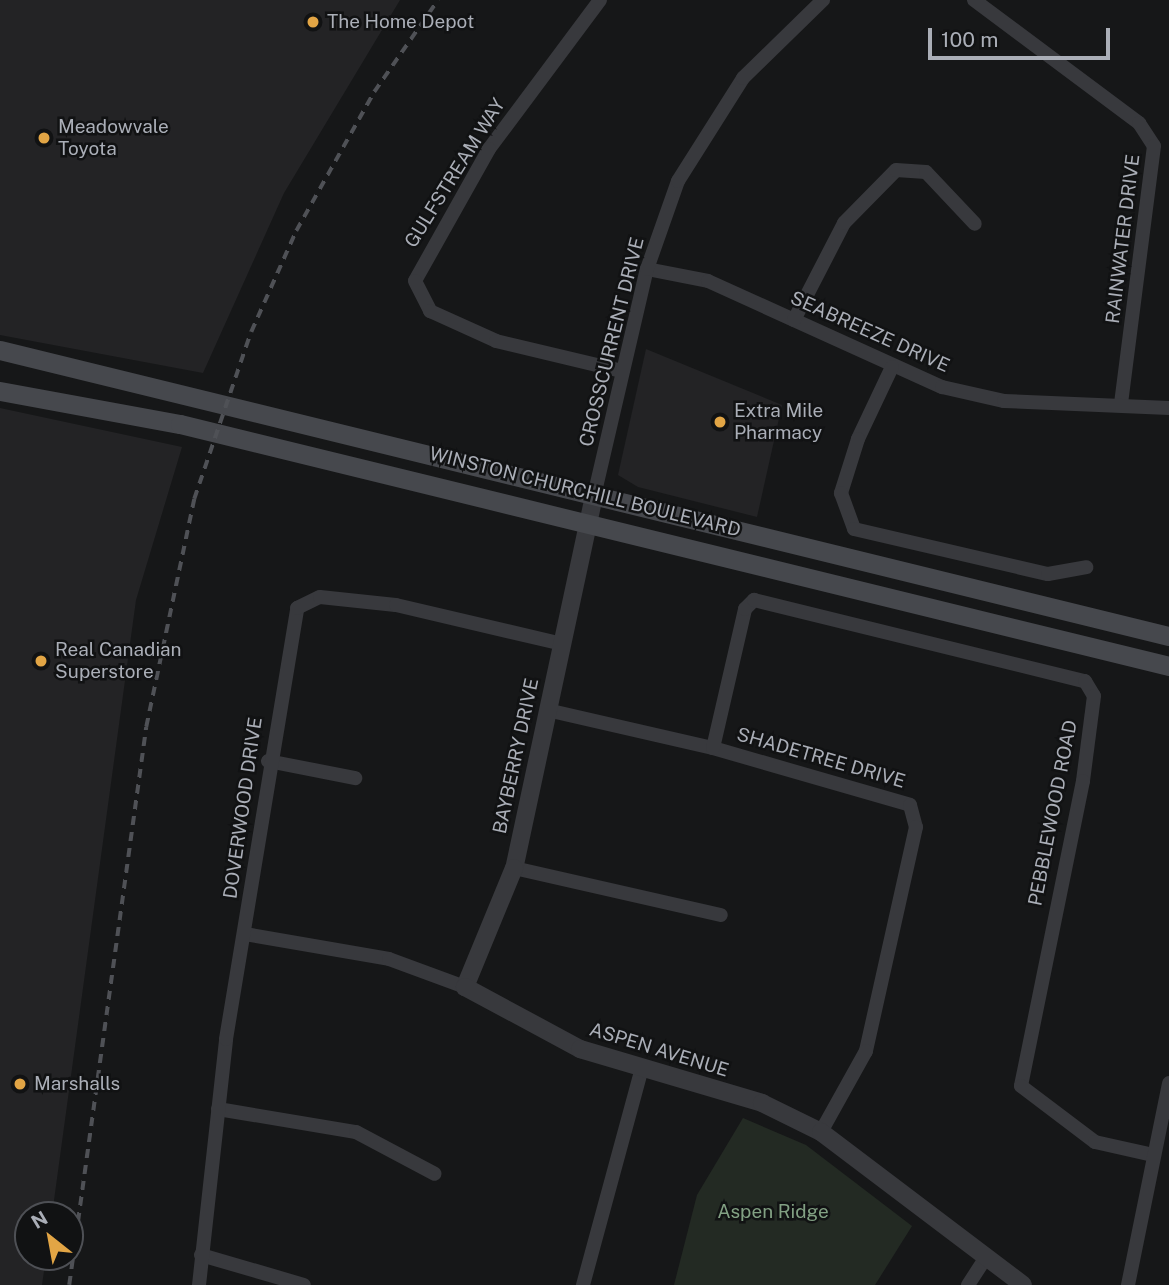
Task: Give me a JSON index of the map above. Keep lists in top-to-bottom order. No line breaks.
{"streets":{"main road":["WINSTON CHURCHILL BOULEVARD"],"street":["GULFSTREAM WAY","RAINWATER DRIVE","SEABREEZE DRIVE","CROSSCURRENT DRIVE","BAYBERRY DRIVE","SHADETREE DRIVE","DOVERWOOD DRIVE","PEBBLEWOOD ROAD","ASPEN AVENUE"]},"crossings":[["GULFSTREAM WAY","CROSSCURRENT DRIVE"],["RAINWATER DRIVE","SEABREEZE DRIVE"],["SEABREEZE DRIVE","CROSSCURRENT DRIVE"],["CROSSCURRENT DRIVE","WINSTON CHURCHILL BOULEVARD"],["CROSSCURRENT DRIVE","BAYBERRY DRIVE"],["WINSTON CHURCHILL BOULEVARD","BAYBERRY DRIVE"],["BAYBERRY DRIVE","SHADETREE DRIVE"],["BAYBERRY DRIVE","DOVERWOOD DRIVE"],["BAYBERRY DRIVE","ASPEN AVENUE"],["SHADETREE DRIVE","PEBBLEWOOD ROAD"],["SHADETREE DRIVE","ASPEN AVENUE"],["DOVERWOOD DRIVE","ASPEN AVENUE"]],"parks":["Aspen Ridge"],"places":["The Home Depot","Meadowvale Toyota","Extra Mile Pharmacy","Real Canadian Superstore","Marshalls"],"scale_bar":"100 m","north":"top left"}
